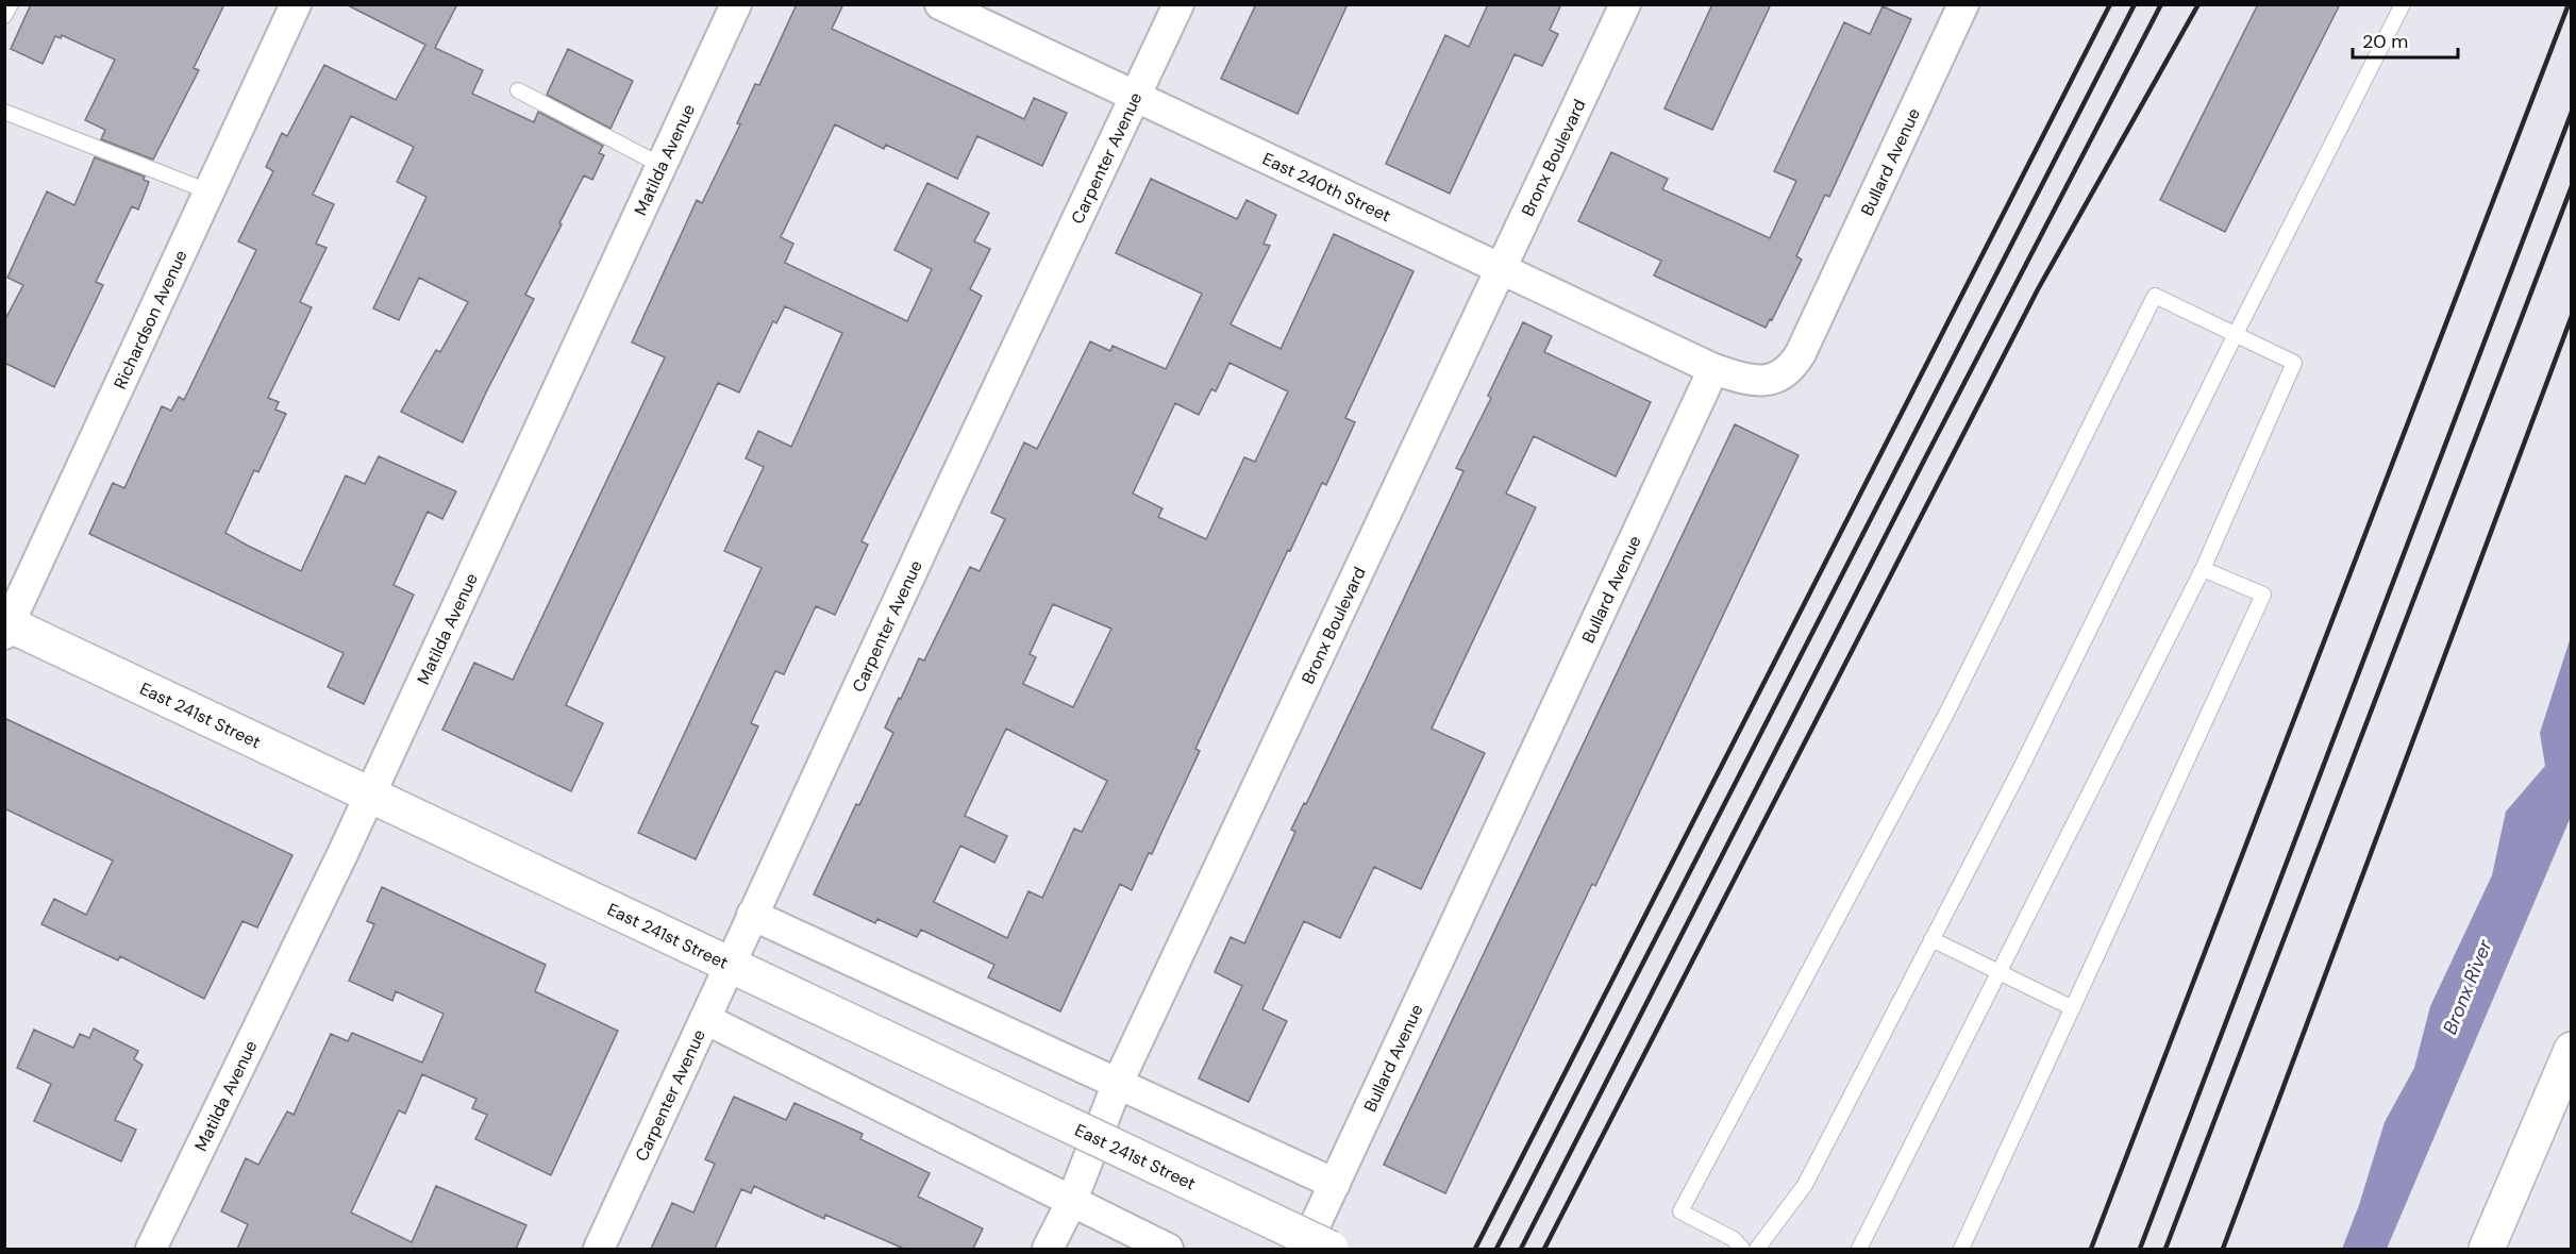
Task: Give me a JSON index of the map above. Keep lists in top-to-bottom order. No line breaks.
{"streets":{"main road":["East 241st Street"],"street":["Carpenter Avenue","Bronx Boulevard","Matilda Avenue","Bullard Avenue","East 240th Street","Richardson Avenue"]},"crossings":[["Carpenter Avenue","East 240th Street"],["Carpenter Avenue","East 241st Street"],["Bronx Boulevard","East 240th Street"],["Matilda Avenue","East 241st Street"],["Bullard Avenue","East 240th Street"],["Richardson Avenue","East 241st Street"]],"water":["Bronx River"],"scale_bar":"20 m"}
